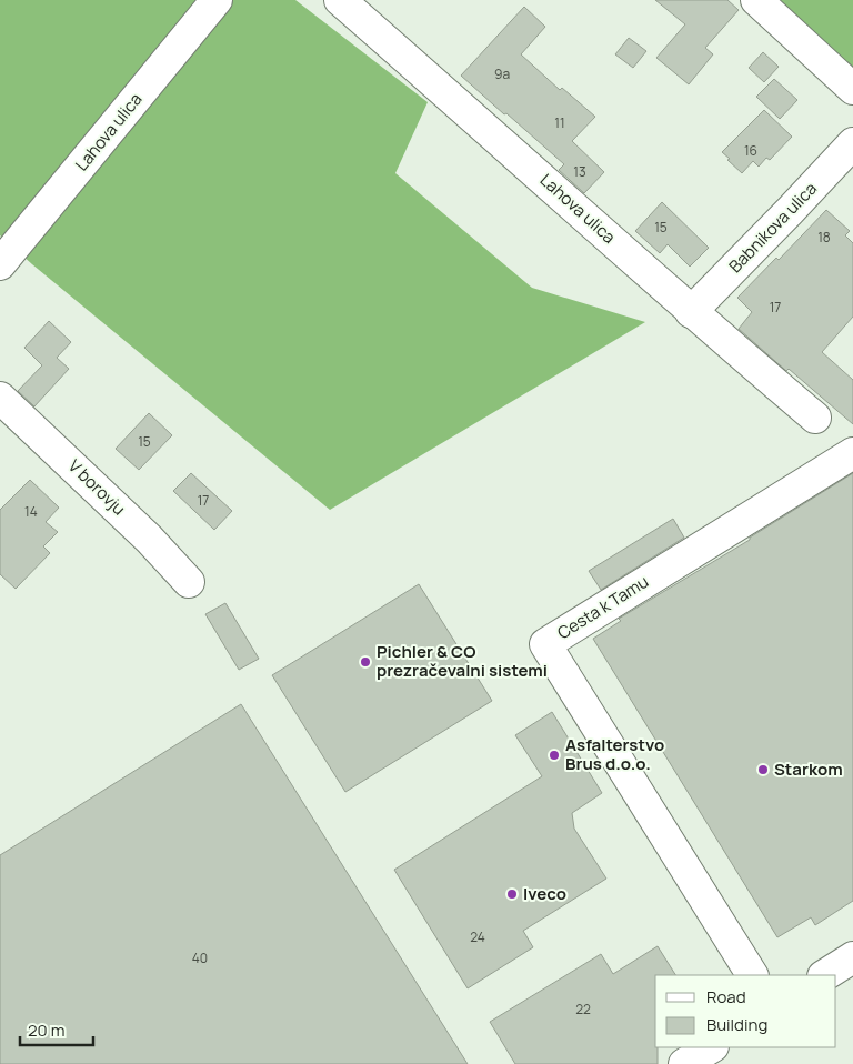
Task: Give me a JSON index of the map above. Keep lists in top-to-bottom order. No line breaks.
{"streets":{"street":["Lahova ulica","Babnikova ulica","V borovju","Cesta k Tamu"]},"crossings":[["Lahova ulica","Babnikova ulica"]],"places":["Pichler & CO prezračevalni sistemi","Asfalterstvo Brus d.o.o.","Starkom","Iveco"],"house_numbers":["9a","11","16","13","15","18","17","15","17","14","24","40","22"],"legend":["Road","Building"],"scale_bar":"20 m"}
